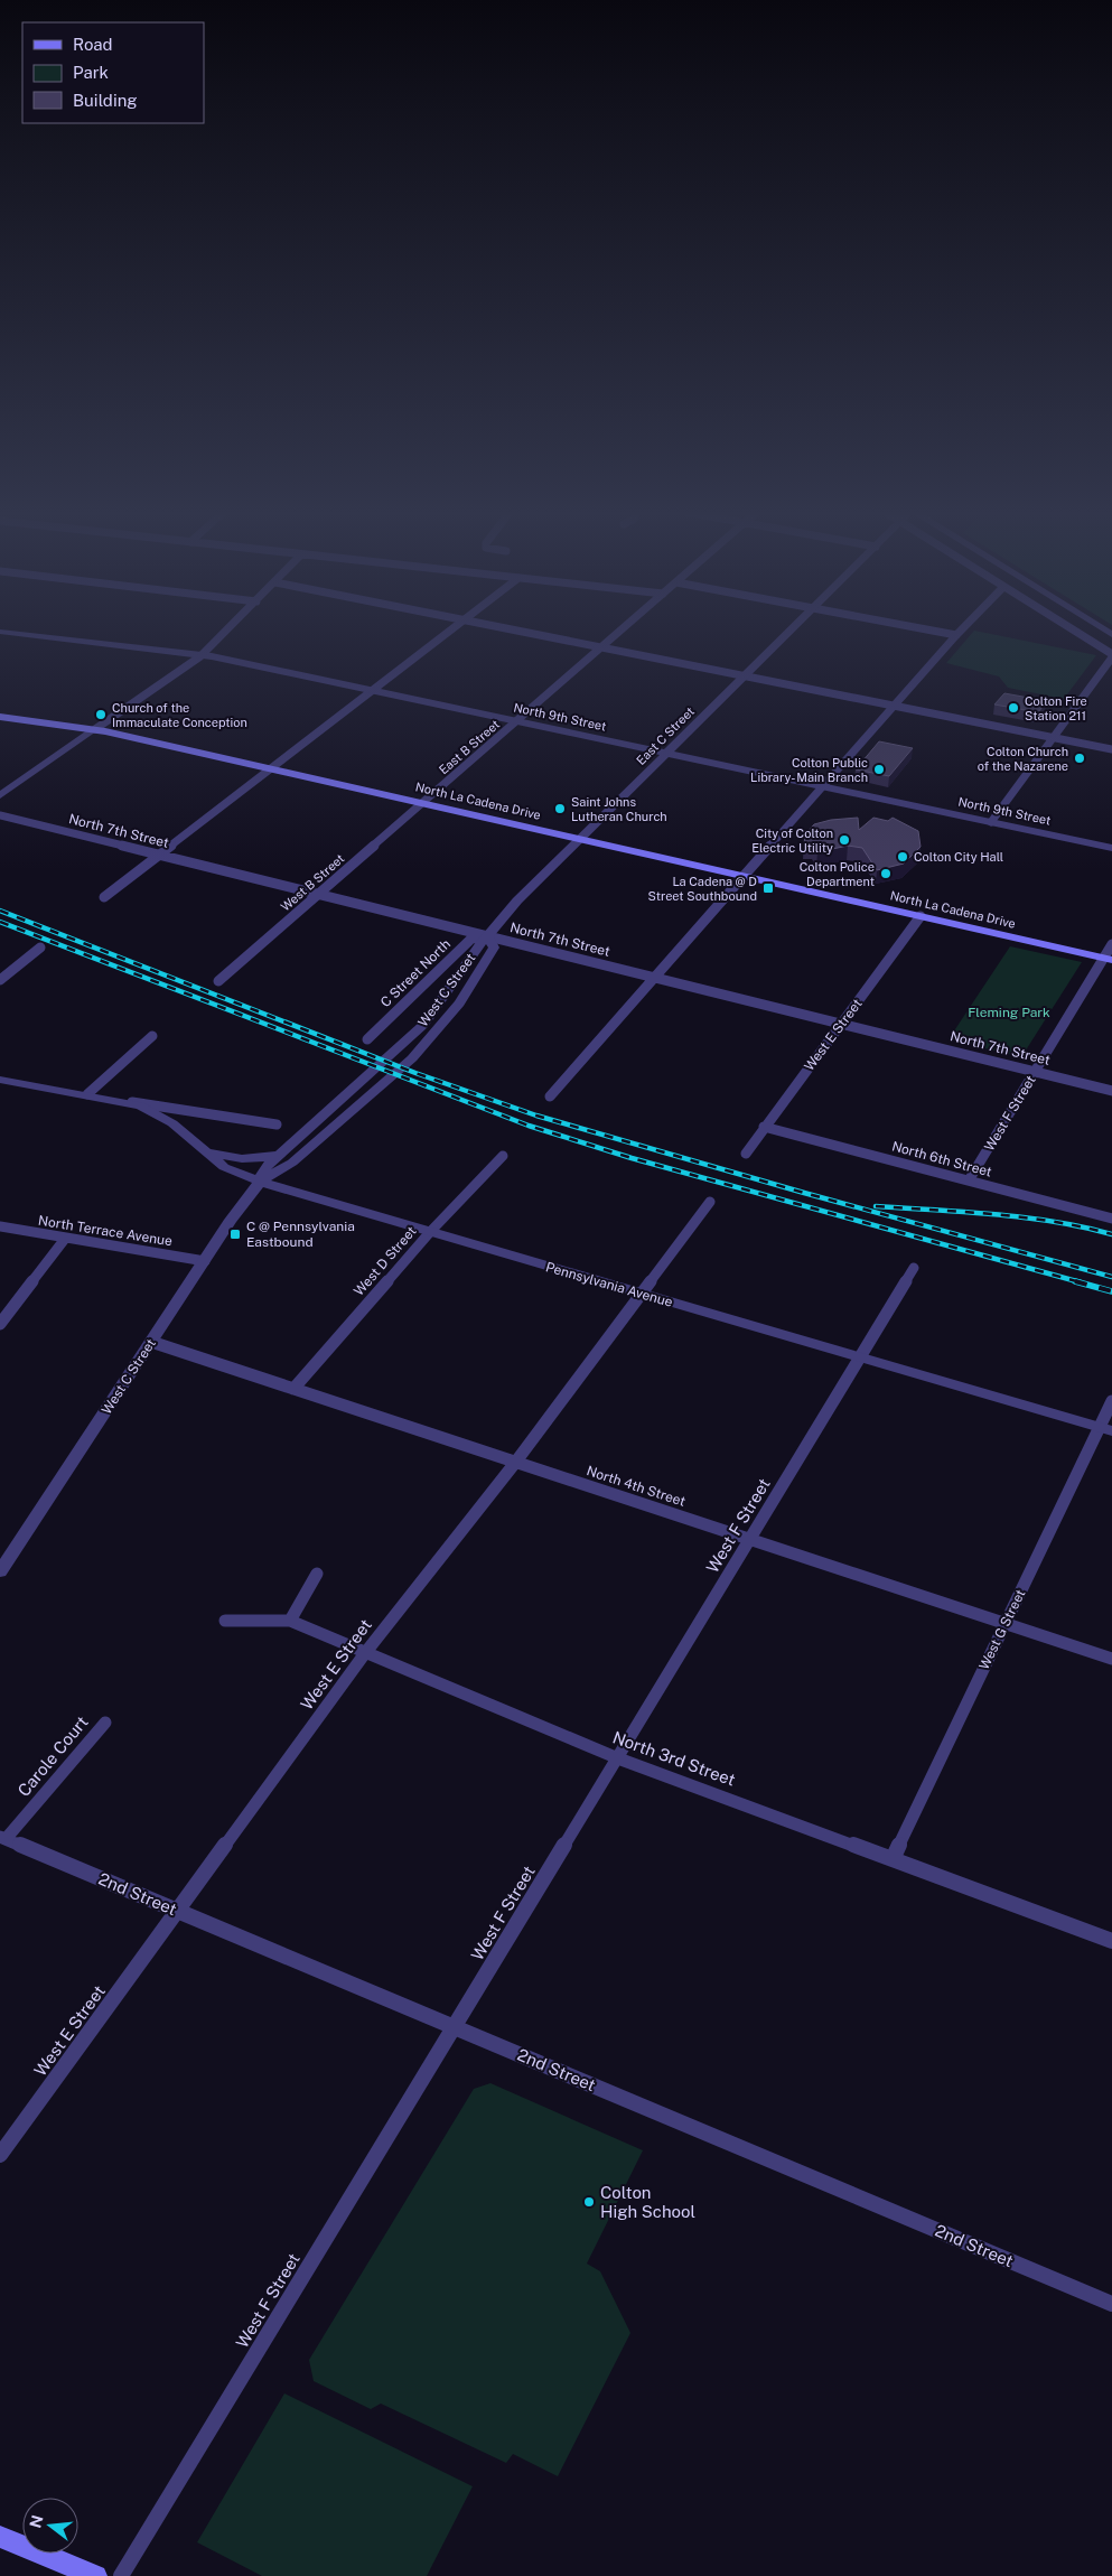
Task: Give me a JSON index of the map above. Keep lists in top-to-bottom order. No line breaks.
{"streets":{"main road":["North La Cadena Drive"],"street":["North 9th Street","East C Street","East B Street","North 7th Street","West B Street","C Street North","West C Street","West E Street","West F Street","North 6th Street","North Terrace Avenue","West D Street","Pennsylvania Avenue","North 4th Street","West G Street","Carole Court","North 3rd Street","2nd Street"]},"crossings":[["North 9th Street","East C Street"],["North 9th Street","East B Street"],["East C Street","North La Cadena Drive"],["East C Street","West C Street"],["East B Street","North La Cadena Drive"],["East B Street","West B Street"],["North La Cadena Drive","West B Street"],["North La Cadena Drive","West C Street"],["North La Cadena Drive","West E Street"],["North La Cadena Drive","West F Street"],["North 7th Street","West B Street"],["North 7th Street","C Street North"],["North 7th Street","West C Street"],["North 7th Street","West E Street"],["North 7th Street","West F Street"],["C Street North","West C Street"],["West C Street","North Terrace Avenue"],["West C Street","Pennsylvania Avenue"],["West C Street","North 4th Street"],["West E Street","North 6th Street"],["West E Street","Pennsylvania Avenue"],["West E Street","North 4th Street"],["West E Street","North 3rd Street"],["West E Street","2nd Street"],["West F Street","North 6th Street"],["West F Street","Pennsylvania Avenue"],["West F Street","North 4th Street"],["West F Street","North 3rd Street"],["West F Street","2nd Street"],["West D Street","Pennsylvania Avenue"],["West D Street","North 4th Street"],["Pennsylvania Avenue","West G Street"],["North 4th Street","West G Street"],["West G Street","North 3rd Street"],["Carole Court","2nd Street"]],"parks":["Fleming Park"],"places":{"other":["Colton Fire Station 211","Church of the Immaculate Conception","Colton Church of the Nazarene","Colton Public Library- Main Branch","Saint Johns Lutheran Church","City of Colton Electric Utility","Colton City Hall","Colton Police Department","Colton High School"],"transit":["La Cadena @ D Street Southbound","C @ Pennsylvania Eastbound"]},"legend":["Road","Park","Building"],"north":"left"}
